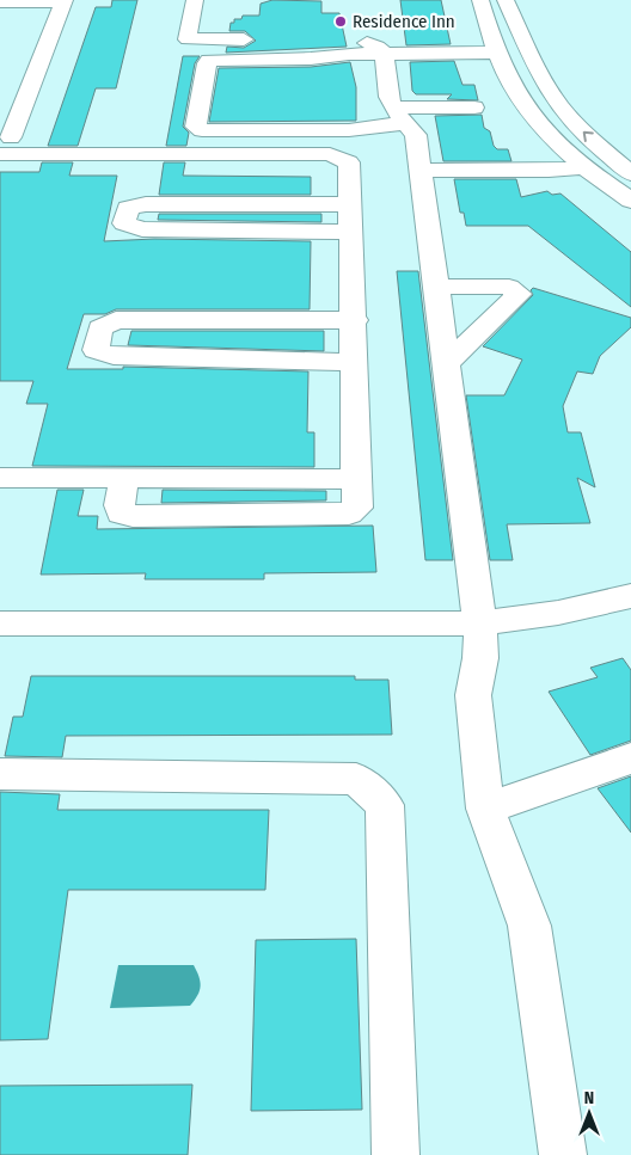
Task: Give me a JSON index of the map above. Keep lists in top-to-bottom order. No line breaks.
{"places":["Residence Inn"],"north":"top"}
